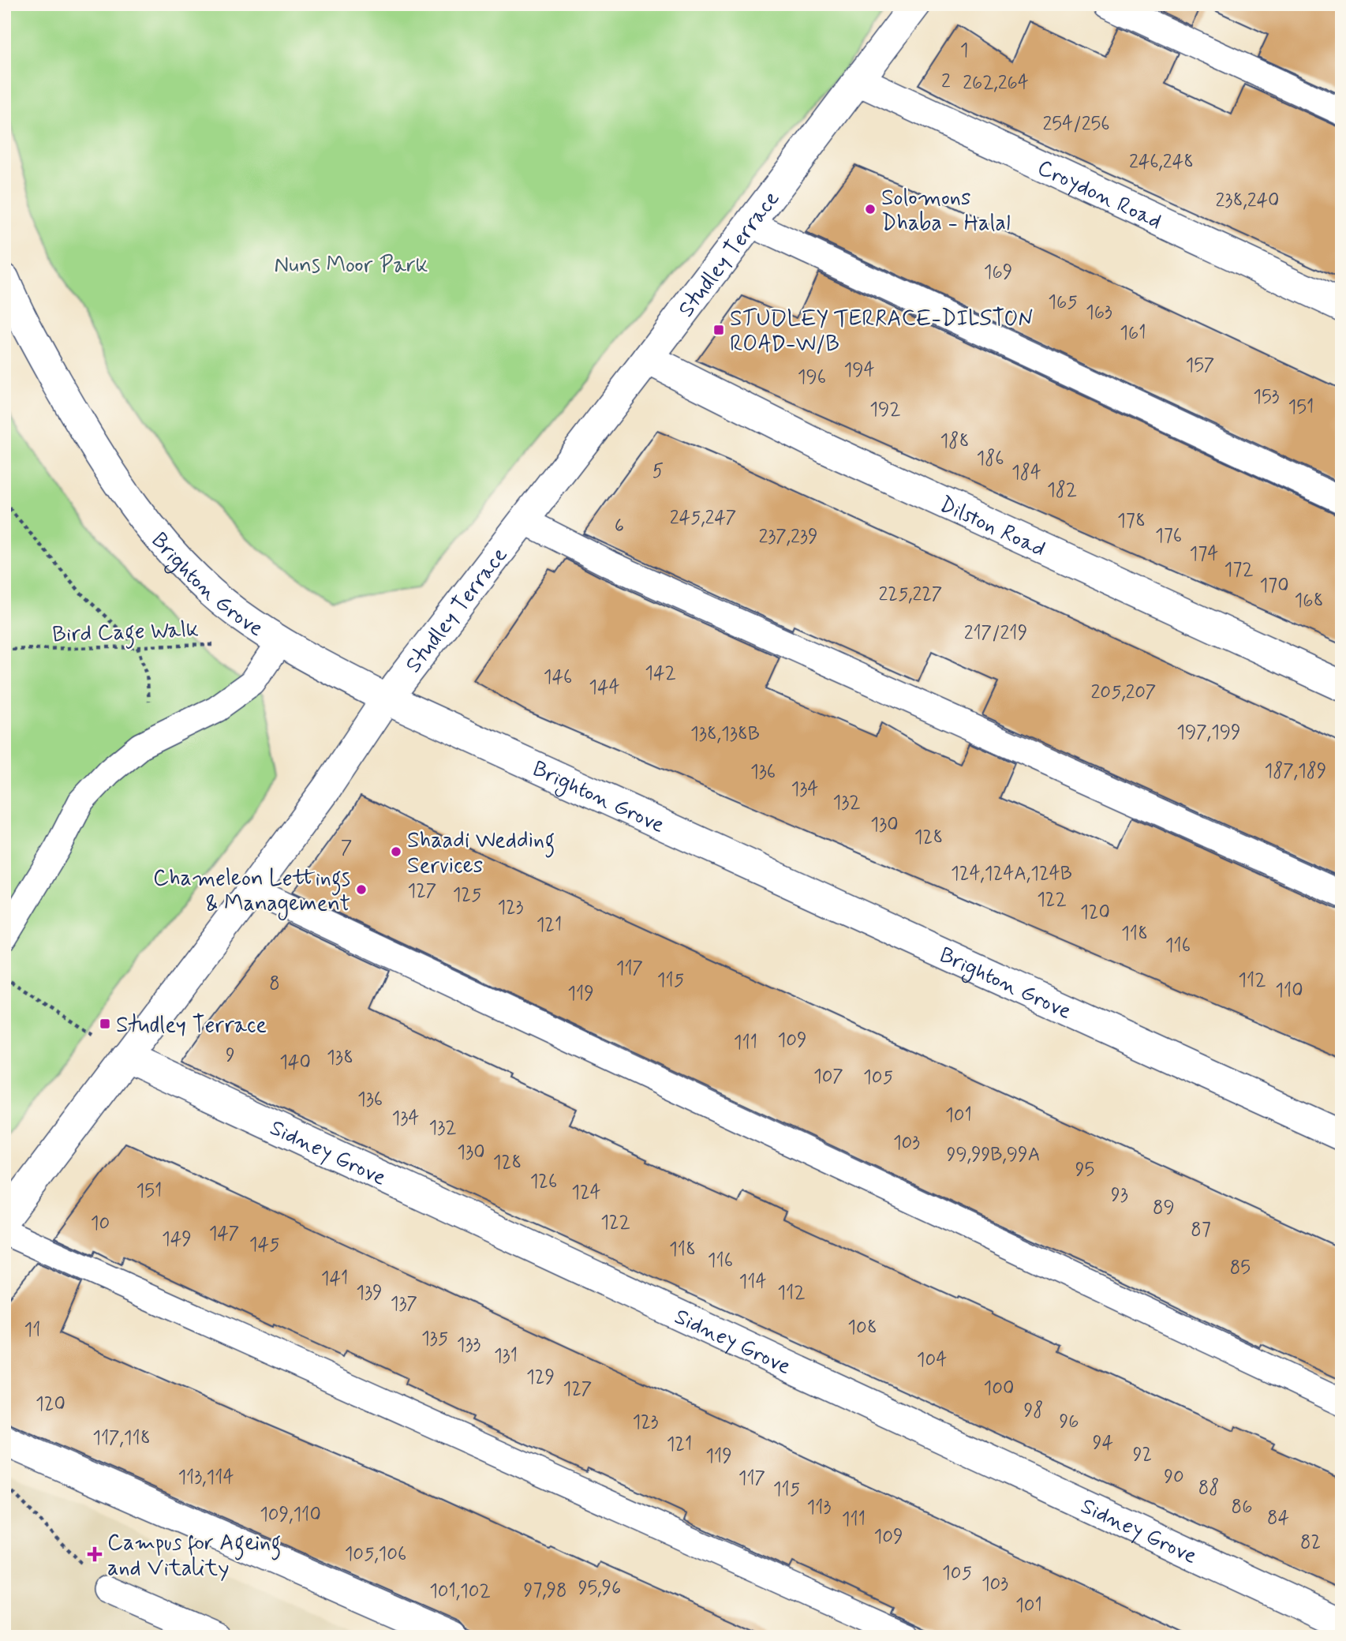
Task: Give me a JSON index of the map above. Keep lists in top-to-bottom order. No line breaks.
{"streets":{"street":["Croydon Road","Studley Terrace","Dilston Road","Brighton Grove","Sidney Grove"],"path":["Bird Cage Walk"]},"crossings":[["Croydon Road","Studley Terrace"],["Studley Terrace","Dilston Road"],["Studley Terrace","Brighton Grove"],["Studley Terrace","Sidney Grove"]],"parks":["Nuns Moor Park"],"places":{"other":["Solomons Dhaba - Halal","Shaadi Wedding Services","Chameleon Lettings & Management"],"transit":["STUDLEY TERRACE-DILSTON ROAD-W/B","Studley Terrace"],"health":["Campus for Ageing and Vitality"]},"house_numbers":["1","2","262,264","254/256","246,248","238,240","169","165","163","161","157","194","196","153","151","192","188","186","5","184","182","245,247","178","6","176","237,239","174","172","170","225,227","168","217/219","142","146","144","205,207","197,199","138,138B","187,189","136","134","132","130","128","7","124,124A,124B","127","125","122","123","120","121","118","116","117","115","112","8","110","119","109","111","9","138","140","107","105","136","101","134","132","103","130","99,99B,99A","128","95","126","151","124","93","89","122","10","87","147","149","145","118","116","85","141","114","139","112","137","108","11","135","133","131","104","129","100","127","120","98","96","123","117,118","94","121","92","119","90","113,114","117","88","115","86","113","109,110","84","111","109","82","105,106","105","103","95,96","97,98","101,102","101"]}
